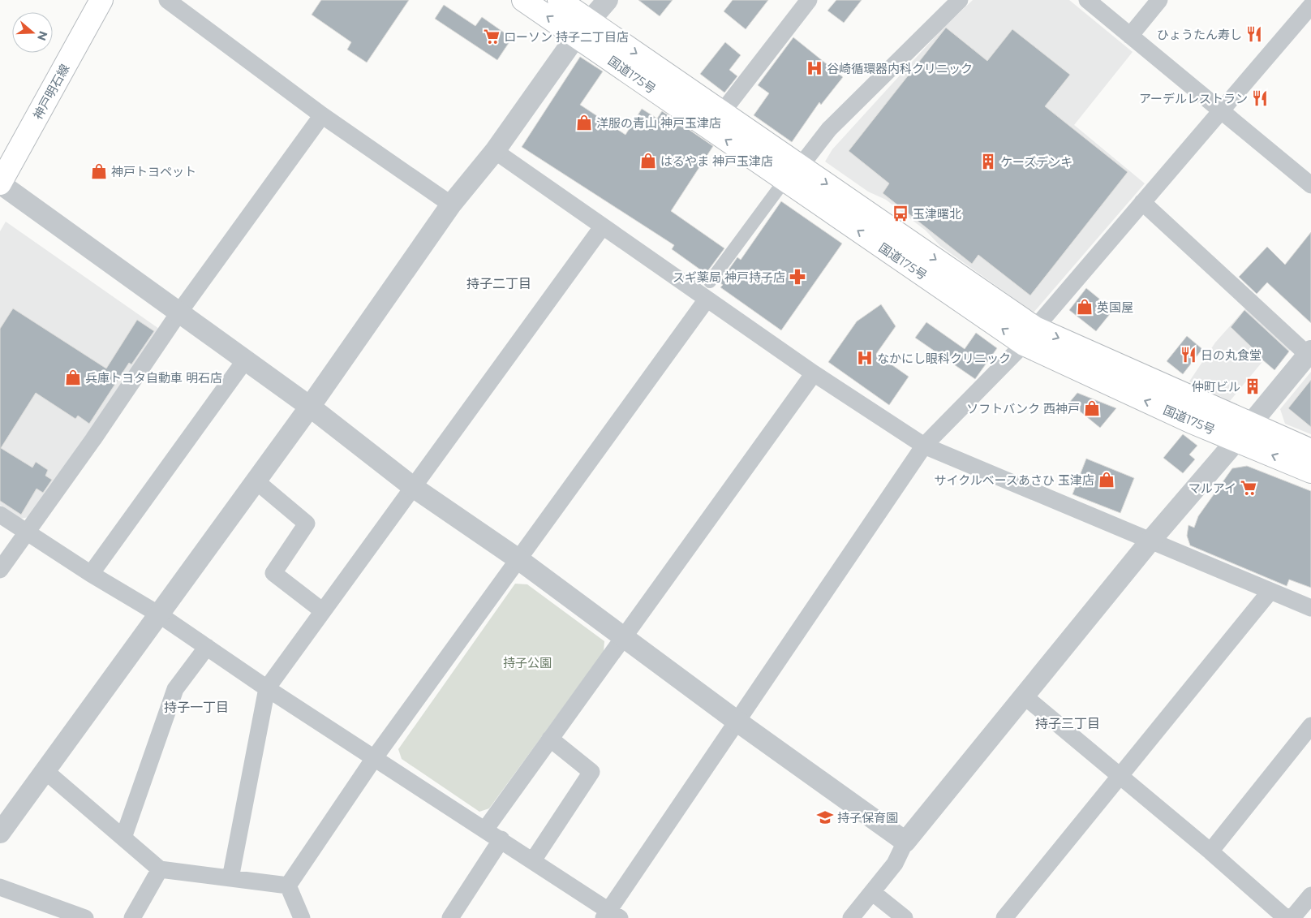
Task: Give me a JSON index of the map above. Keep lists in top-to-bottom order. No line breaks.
{"streets":{"main road":["国道175号","神戸明石線"]},"districts":["持子二丁目","持子一丁目","持子三丁目"],"parks":["持子公園"],"places":{"restaurant":["ひょうたん寿し","アーデルレストラン","日の丸食堂"],"supermarket":["ローソン 持子二丁目店","マルアイ"],"hospital":["谷崎循環器内科クリニック","なかにし眼科クリニック"],"shop":["洋服の青山 神戸玉津店","はるやま 神戸玉津店","神戸トヨペット","英国屋","兵庫トヨタ自動車 明石店","ソフトバンク 西神戸","サイクルベースあさひ 玉津店"],"building":["ケーズデンキ","仲町ビル"],"bus stop":["玉津曙北"],"pharmacy":["スギ薬局 神戸持子店"],"school or university":["持子保育園"]},"north":"right"}
